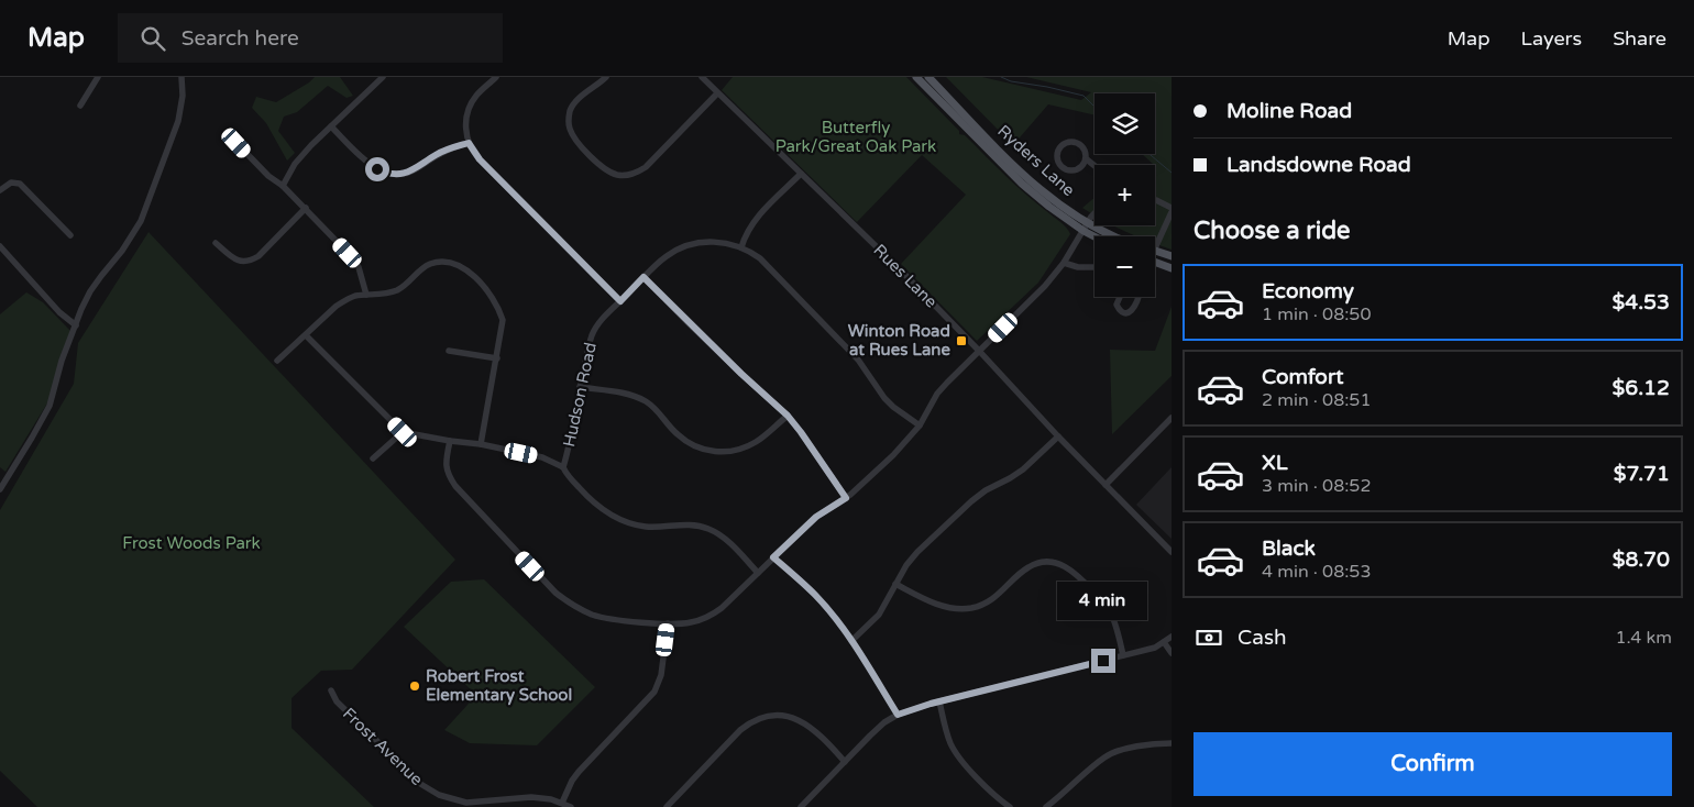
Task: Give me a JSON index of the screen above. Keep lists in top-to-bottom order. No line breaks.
{"streets":{"main road":["Ryders Lane"],"street":["Rues Lane","Hudson Road","Frost Avenue"]},"parks":["Butterfly Park/Great Oak Park","Frost Woods Park"],"places":{"transit":["Winton Road at Rues Lane"],"other":["Robert Frost Elementary School"]},"page":{"header":"Map","search":"Search here","nav":["Map","Layers","Share"],"banner":["Moline Road","Landsdowne Road"],"map_buttons":["+","−"],"heading":"Choose a ride","list":[{"name":"Economy","note":"1 min · 08:50","value":"$4.53"},{"name":"Comfort","note":"2 min · 08:51","value":"$6.12"},{"name":"XL","note":"3 min · 08:52","value":"$7.71"},{"name":"Black","note":"4 min · 08:53","value":"$8.70"}],"bubble":"4 min","pay":["Cash","1.4 km"],"buttons":"Confirm"}}
